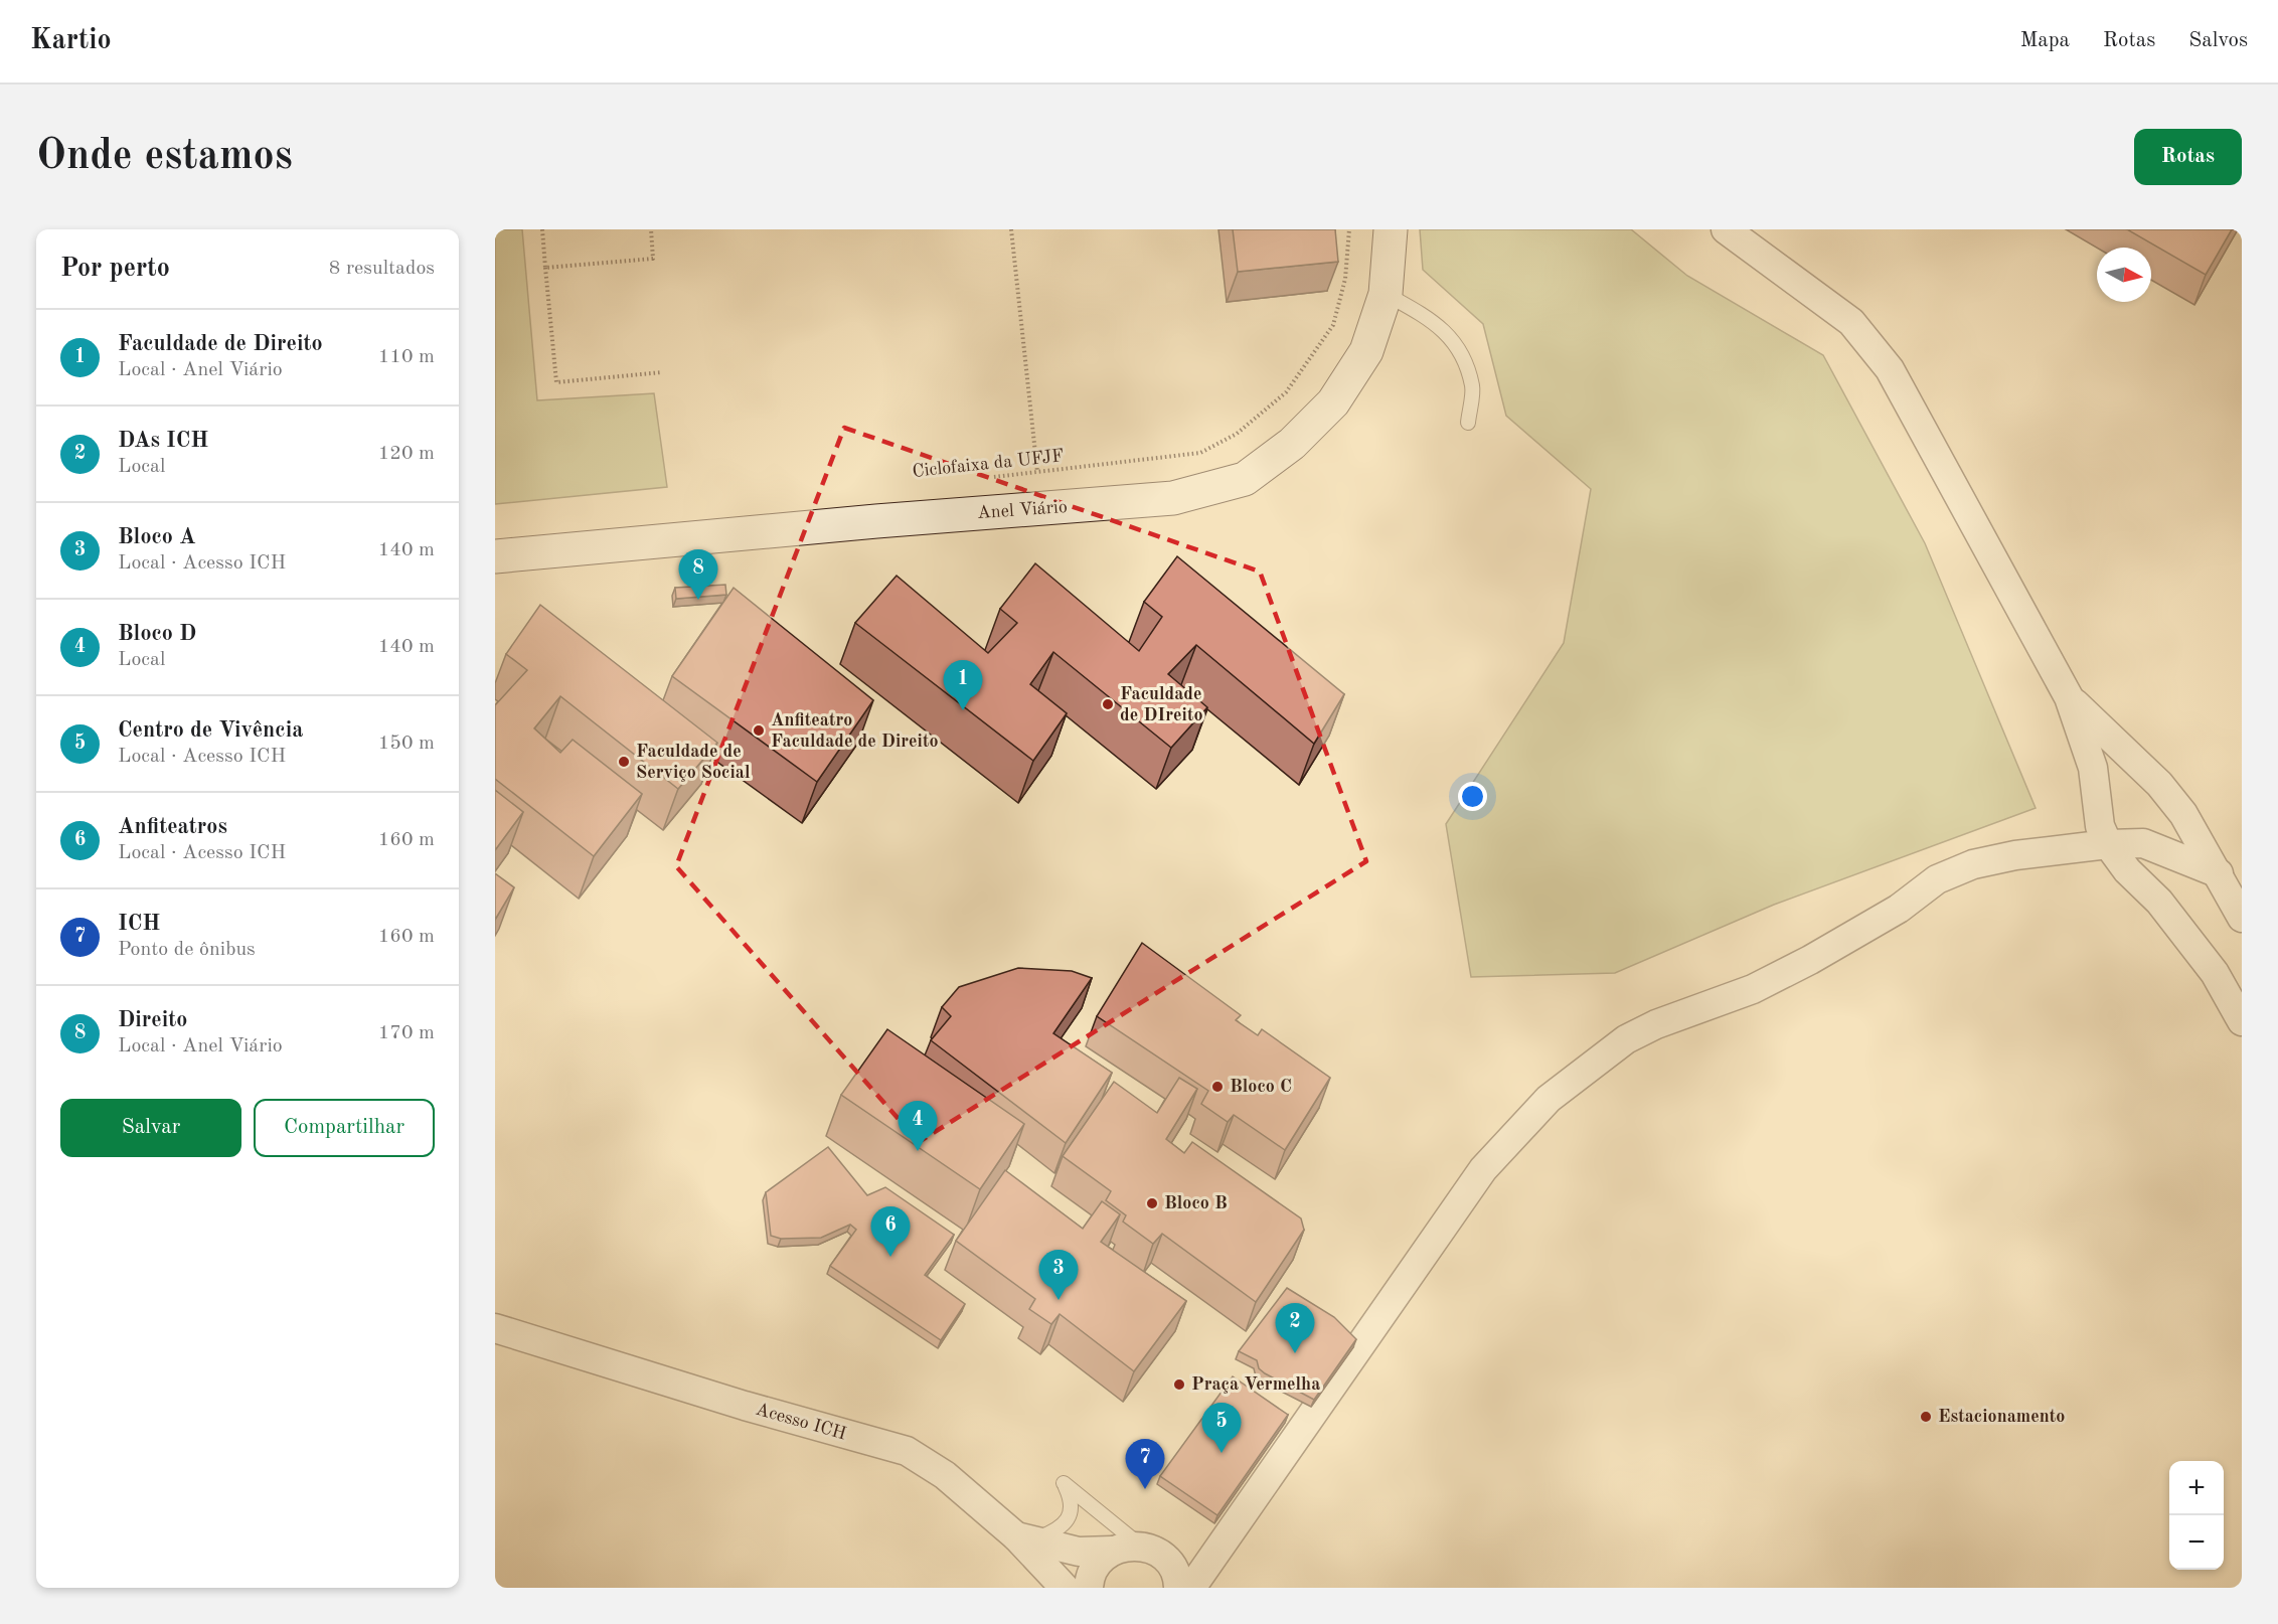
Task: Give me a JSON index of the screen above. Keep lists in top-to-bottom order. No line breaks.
{"streets":{"main road":["Anel Viário"],"street":["Acesso ICH"],"path":["Ciclofaixa da UFJF"]},"places":["Faculdade de DIreito","Anfiteatro Faculdade de Direito","Faculdade de Serviço Social","Bloco C","Bloco B","Praça Vermelha","Estacionamento"],"north":"right","page":{"header":"Kartio","nav":["Mapa","Rotas","Salvos"],"buttons":["Rotas",["Salvar","Compartilhar"]],"title":"Onde estamos","heading":["Por perto","8 resultados"],"list":[{"mark":"1","name":"Faculdade de Direito","note":"Local · Anel Viário","value":"110 m"},{"mark":"2","name":"DAs ICH","note":"Local","value":"120 m"},{"mark":"3","name":"Bloco A","note":"Local · Acesso ICH","value":"140 m"},{"mark":"4","name":"Bloco D","note":"Local","value":"140 m"},{"mark":"5","name":"Centro de Vivência","note":"Local · Acesso ICH","value":"150 m"},{"mark":"6","name":"Anfiteatros","note":"Local · Acesso ICH","value":"160 m"},{"mark":"7","name":"ICH","note":"Ponto de ônibus","value":"160 m"},{"mark":"8","name":"Direito","note":"Local · Anel Viário","value":"170 m"}],"pins":["8","1","4","6","3","2","5","7"],"map_buttons":["+","−"]}}
